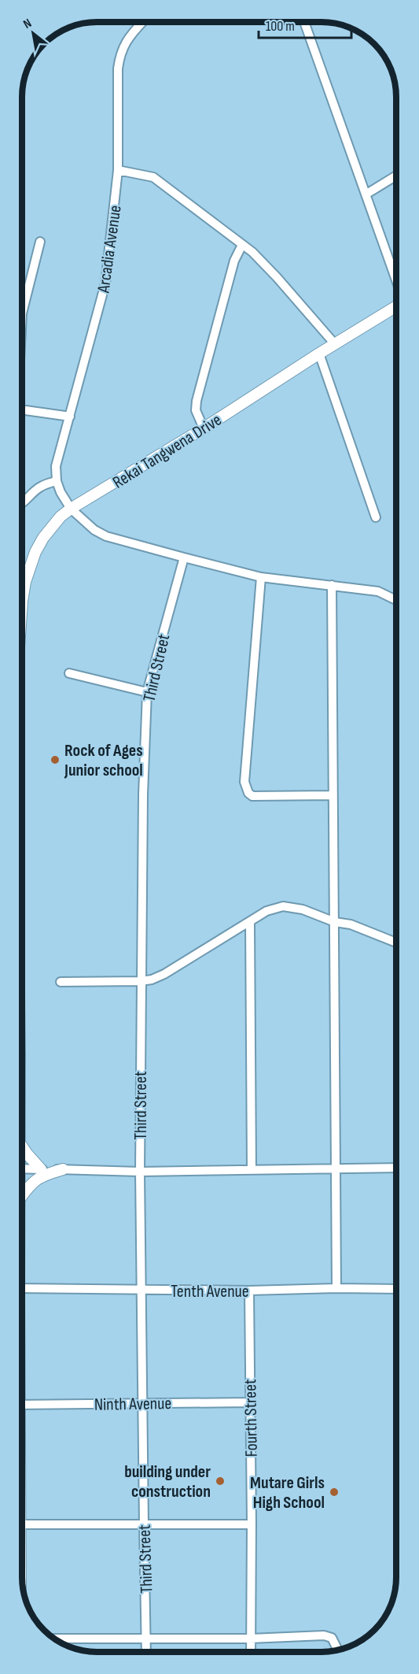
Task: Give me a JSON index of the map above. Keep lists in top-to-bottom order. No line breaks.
{"streets":{"main road":["Rekai Tangwena Drive"],"street":["Arcadia Avenue","Third Street","Tenth Avenue","Ninth Avenue","Fourth Street"]},"crossings":[["Third Street","Tenth Avenue"],["Third Street","Ninth Avenue"],["Tenth Avenue","Fourth Street"],["Ninth Avenue","Fourth Street"]],"places":["Rock of Ages Junior school","building under construction","Mutare Girls High School"],"scale_bar":"100 m","north":"top left"}
